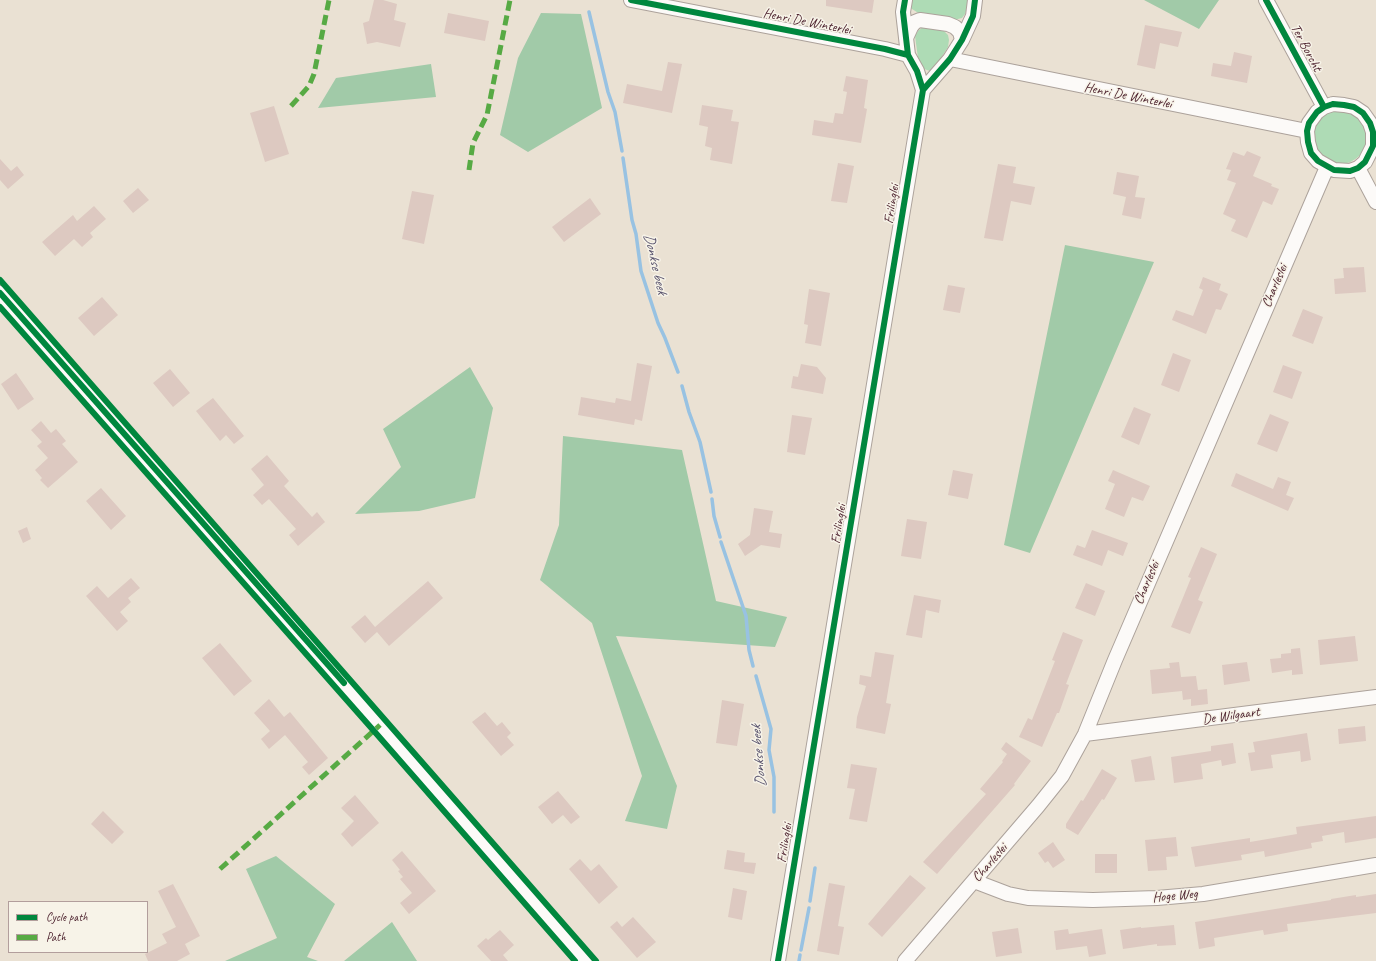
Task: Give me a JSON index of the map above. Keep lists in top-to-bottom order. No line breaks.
{"streets":{"street":["Henri De Winterlei","Ter Borcht","Frilinglei","Charleslei","De Wilgaart","Hoge Weg"]},"crossings":[["Henri De Winterlei","Ter Borcht"],["Henri De Winterlei","Frilinglei"],["Henri De Winterlei","Charleslei"],["Ter Borcht","Charleslei"],["Charleslei","De Wilgaart"],["Charleslei","Hoge Weg"]],"water":["Donkse beek"],"legend":["Cycle path","Path"]}
